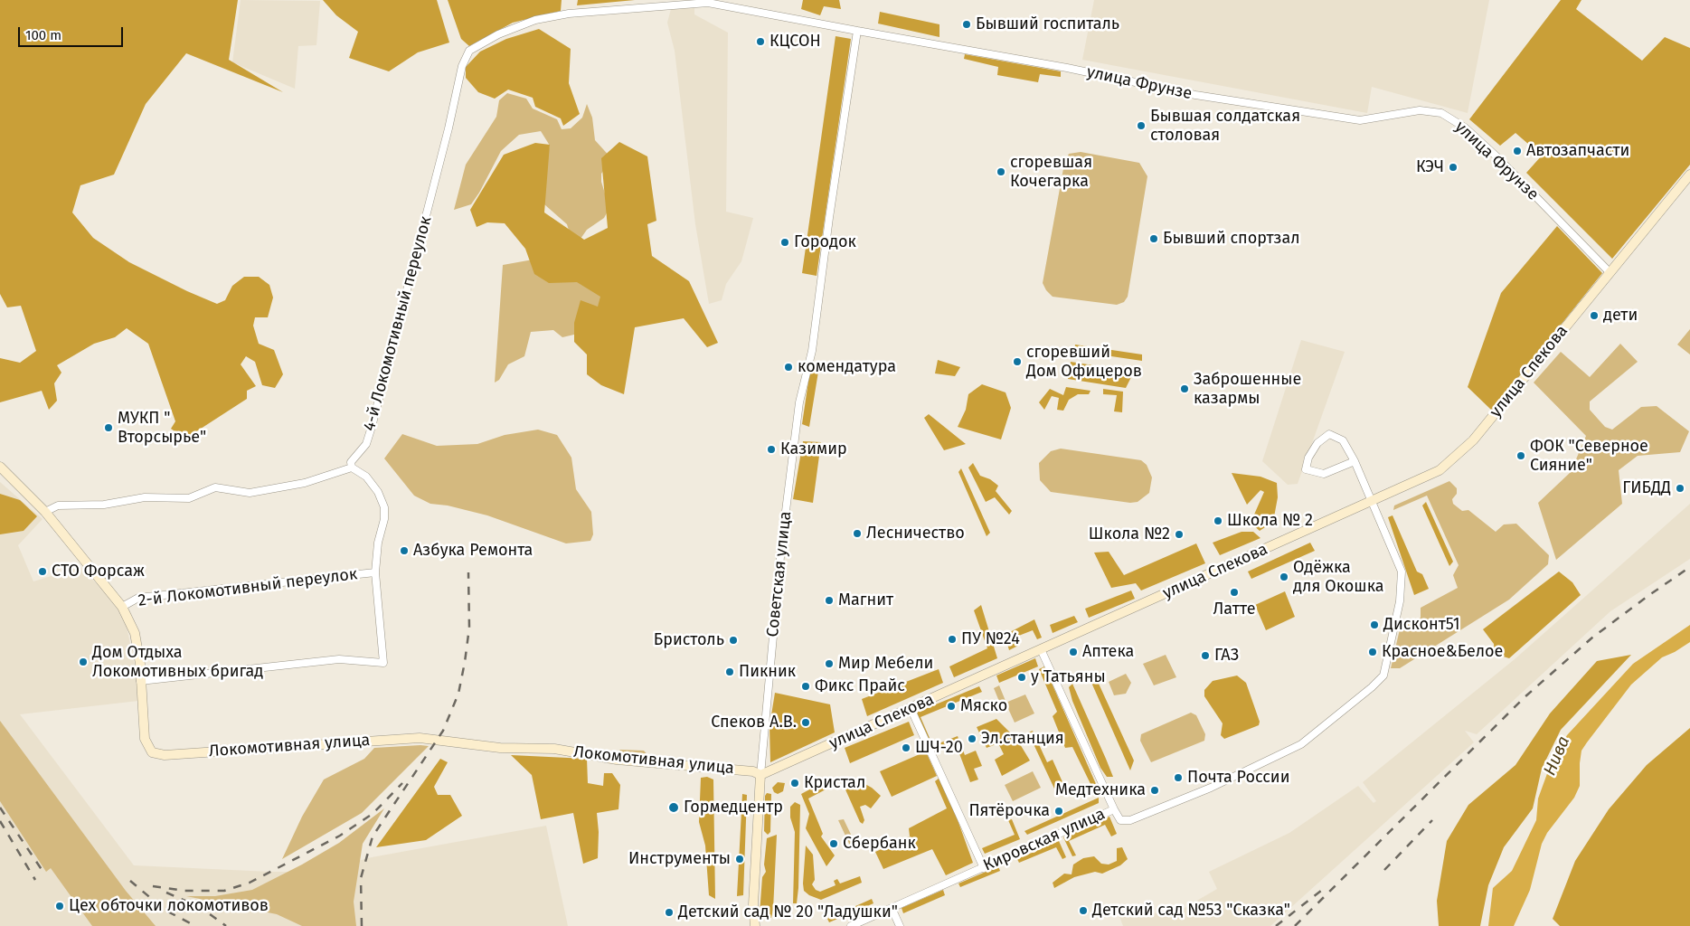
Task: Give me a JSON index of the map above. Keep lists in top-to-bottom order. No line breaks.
{"streets":{"main road":["улица Спекова","Советская улица","Локомотивная улица"],"street":["улица Фрунзе","4-й Локомотивный переулок","2-й Локомотивный переулок","Кировская улица"]},"crossings":[["улица Фрунзе","4-й Локомотивный переулок"],["улица Фрунзе","улица Спекова"],["улица Фрунзе","Советская улица"],["улица Спекова","Советская улица"],["улица Спекова","Локомотивная улица"],["улица Спекова","Кировская улица"],["Советская улица","Локомотивная улица"],["2-й Локомотивный переулок","Локомотивная улица"]],"water":["Нива"],"places":["Бывший госпиталь","КЦСОН","Бывшая солдатская столовая","Автозапчасти","КЭЧ","сгоревшая Кочегарка","Бывший спортзал","Городок","дети","сгоревший Дом Офицеров","комендатура","Заброшенные казармы","МУКП \" Вторсырье\"","Казимир","ФОК \"Северное Сияние\"","ГИБДД","Школа № 2","Лесничество","Школа №2","Азбука Ремонта","СТО Форсаж","Одёжка для Окошка","Латте","Магнит","Дисконт51","ПУ №24","Бристоль","Аптека","Красное&Белое","ГАЗ","Дом Отдыха Локомотивных бригад","Мир Мебели","Пикник","у Татьяны","Фикс Прайс","Мяско","Спеков А.В.","Эл.станция","ШЧ-20","Почта России","Кристал","Медтехника","Гормедцентр","Пятёрочка","Сбербанк","Инструменты","Цех обточки локомотивов","Детский сад №53 \"Сказка\"","Детский сад № 20 \"Ладушки\""],"scale_bar":"100 m"}
